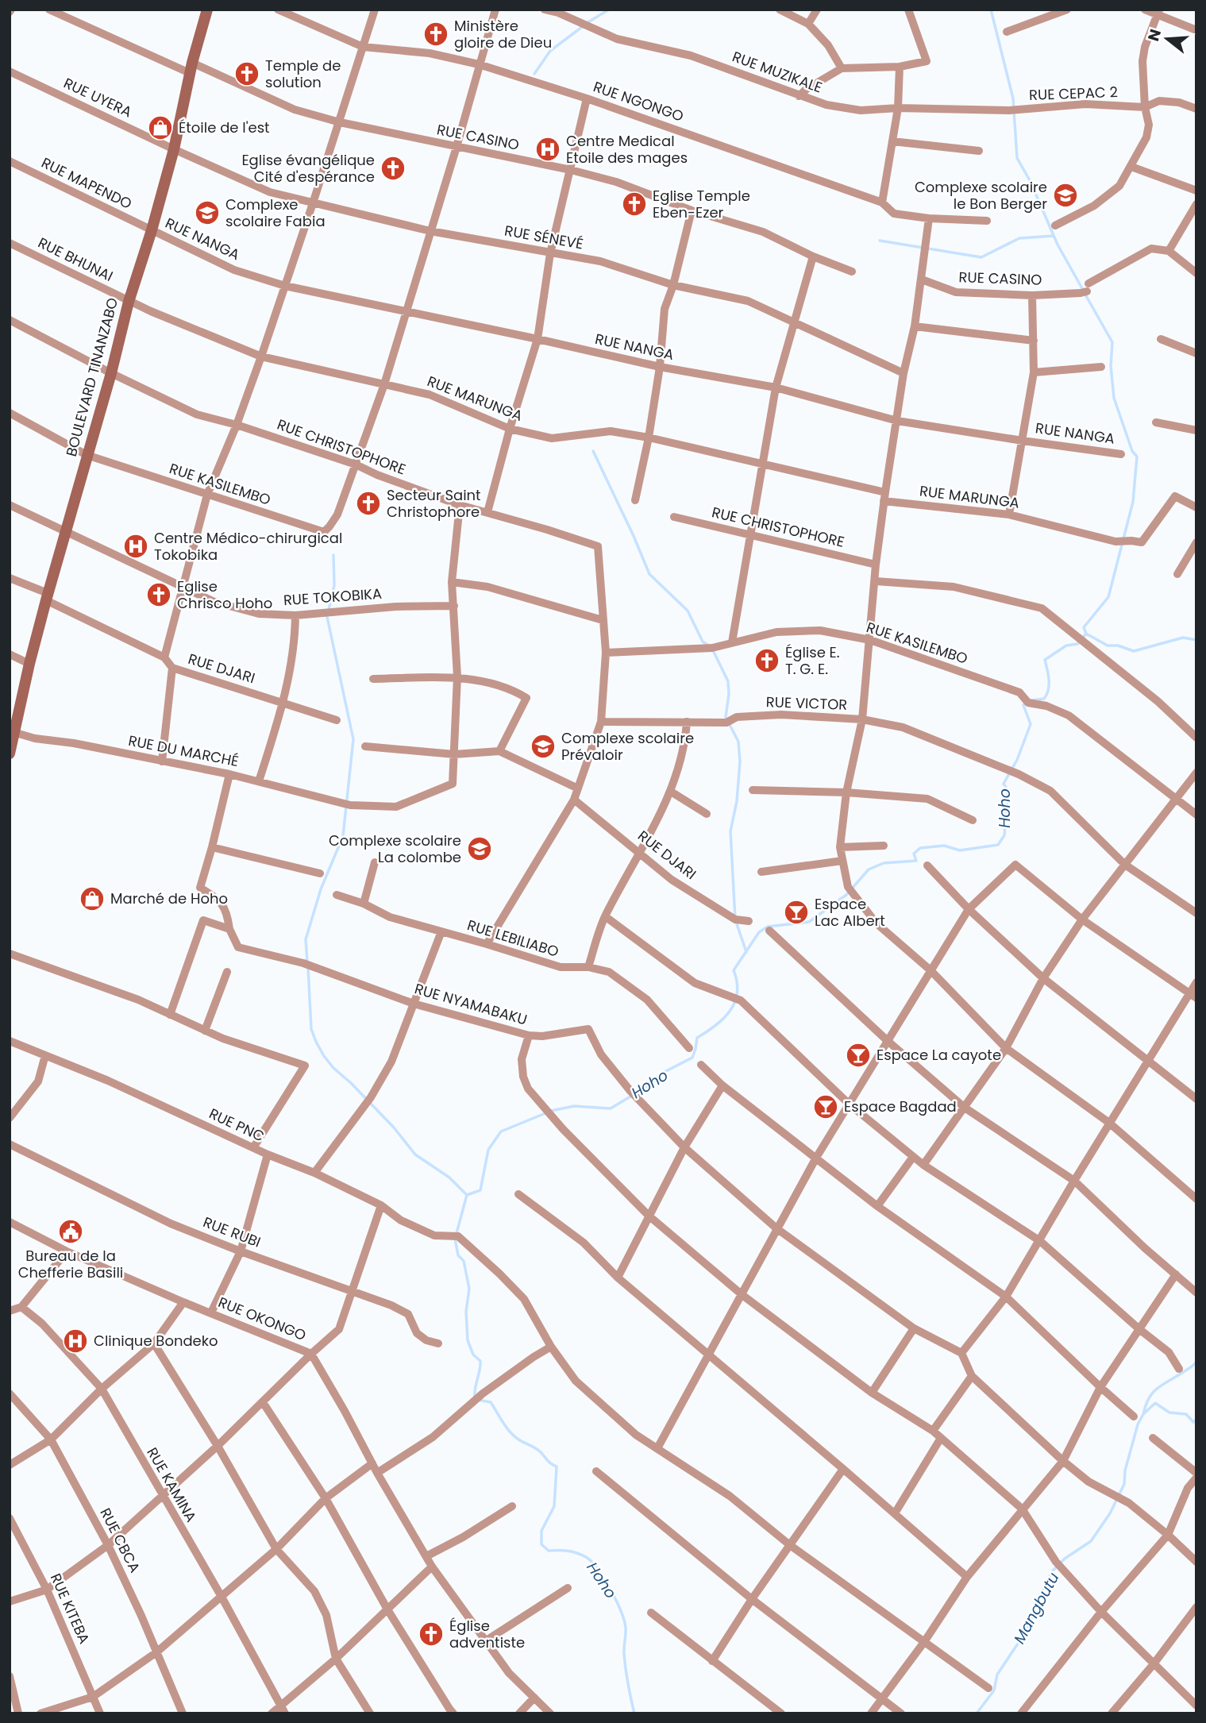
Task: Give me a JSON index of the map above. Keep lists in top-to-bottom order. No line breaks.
{"streets":{"street":["RUE MUZIKALE","RUE CEPAC 2","RUE UYERA","RUE NGONGO","RUE CASINO","RUE MAPENDO","RUE SÉNEVÉ","RUE NANGA","RUE BHUNAI","BOULEVARD TINANZABO","RUE MARUNGA","RUE CHRISTOPHORE","RUE KASILEMBO","RUE TOKOBIKA","RUE DJARI","RUE VICTOR","RUE DU MARCHÉ","RUE LEBILIABO","RUE NYAMABAKU","RUE PNC","RUE RUBI","RUE OKONGO","RUE KAMINA","RUE CBCA","RUE KITEBA"]},"crossings":[["RUE MUZIKALE","RUE CEPAC 2"],["RUE UYERA","RUE SÉNEVÉ"],["RUE UYERA","BOULEVARD TINANZABO"],["RUE CASINO","BOULEVARD TINANZABO"],["RUE MAPENDO","RUE NANGA"],["RUE MAPENDO","BOULEVARD TINANZABO"],["RUE SÉNEVÉ","BOULEVARD TINANZABO"],["RUE NANGA","BOULEVARD TINANZABO"],["RUE BHUNAI","BOULEVARD TINANZABO"],["RUE BHUNAI","RUE MARUNGA"],["BOULEVARD TINANZABO","RUE MARUNGA"],["BOULEVARD TINANZABO","RUE CHRISTOPHORE"],["BOULEVARD TINANZABO","RUE KASILEMBO"],["BOULEVARD TINANZABO","RUE TOKOBIKA"],["BOULEVARD TINANZABO","RUE DJARI"],["BOULEVARD TINANZABO","RUE DU MARCHÉ"],["RUE CHRISTOPHORE","RUE KASILEMBO"]],"water":["Hoho","Mangbutu"],"places":{"church":["Ministère gloire de Dieu","Temple de solution","Eglise évangélique Cité d'espérance","Eglise Temple Eben-Ezer","Secteur Saint Christophore","Eglise Chrisco Hoho","Église E. T. G. E.","Église adventiste"],"shop":["Étoile de l'est","Marché de Hoho"],"hospital":["Centre Medical Etoile des mages","Centre Médico-chirurgical Tokobika","Clinique Bondeko"],"school or university":["Complexe scolaire le Bon Berger","Complexe scolaire Fabia","Complexe scolaire Prévaloir","Complexe scolaire La colombe"],"bar":["Espace Lac Albert","Espace La cayote","Espace Bagdad"],"public building":["Bureau de la Chefferie Basili"]},"north":"left"}
